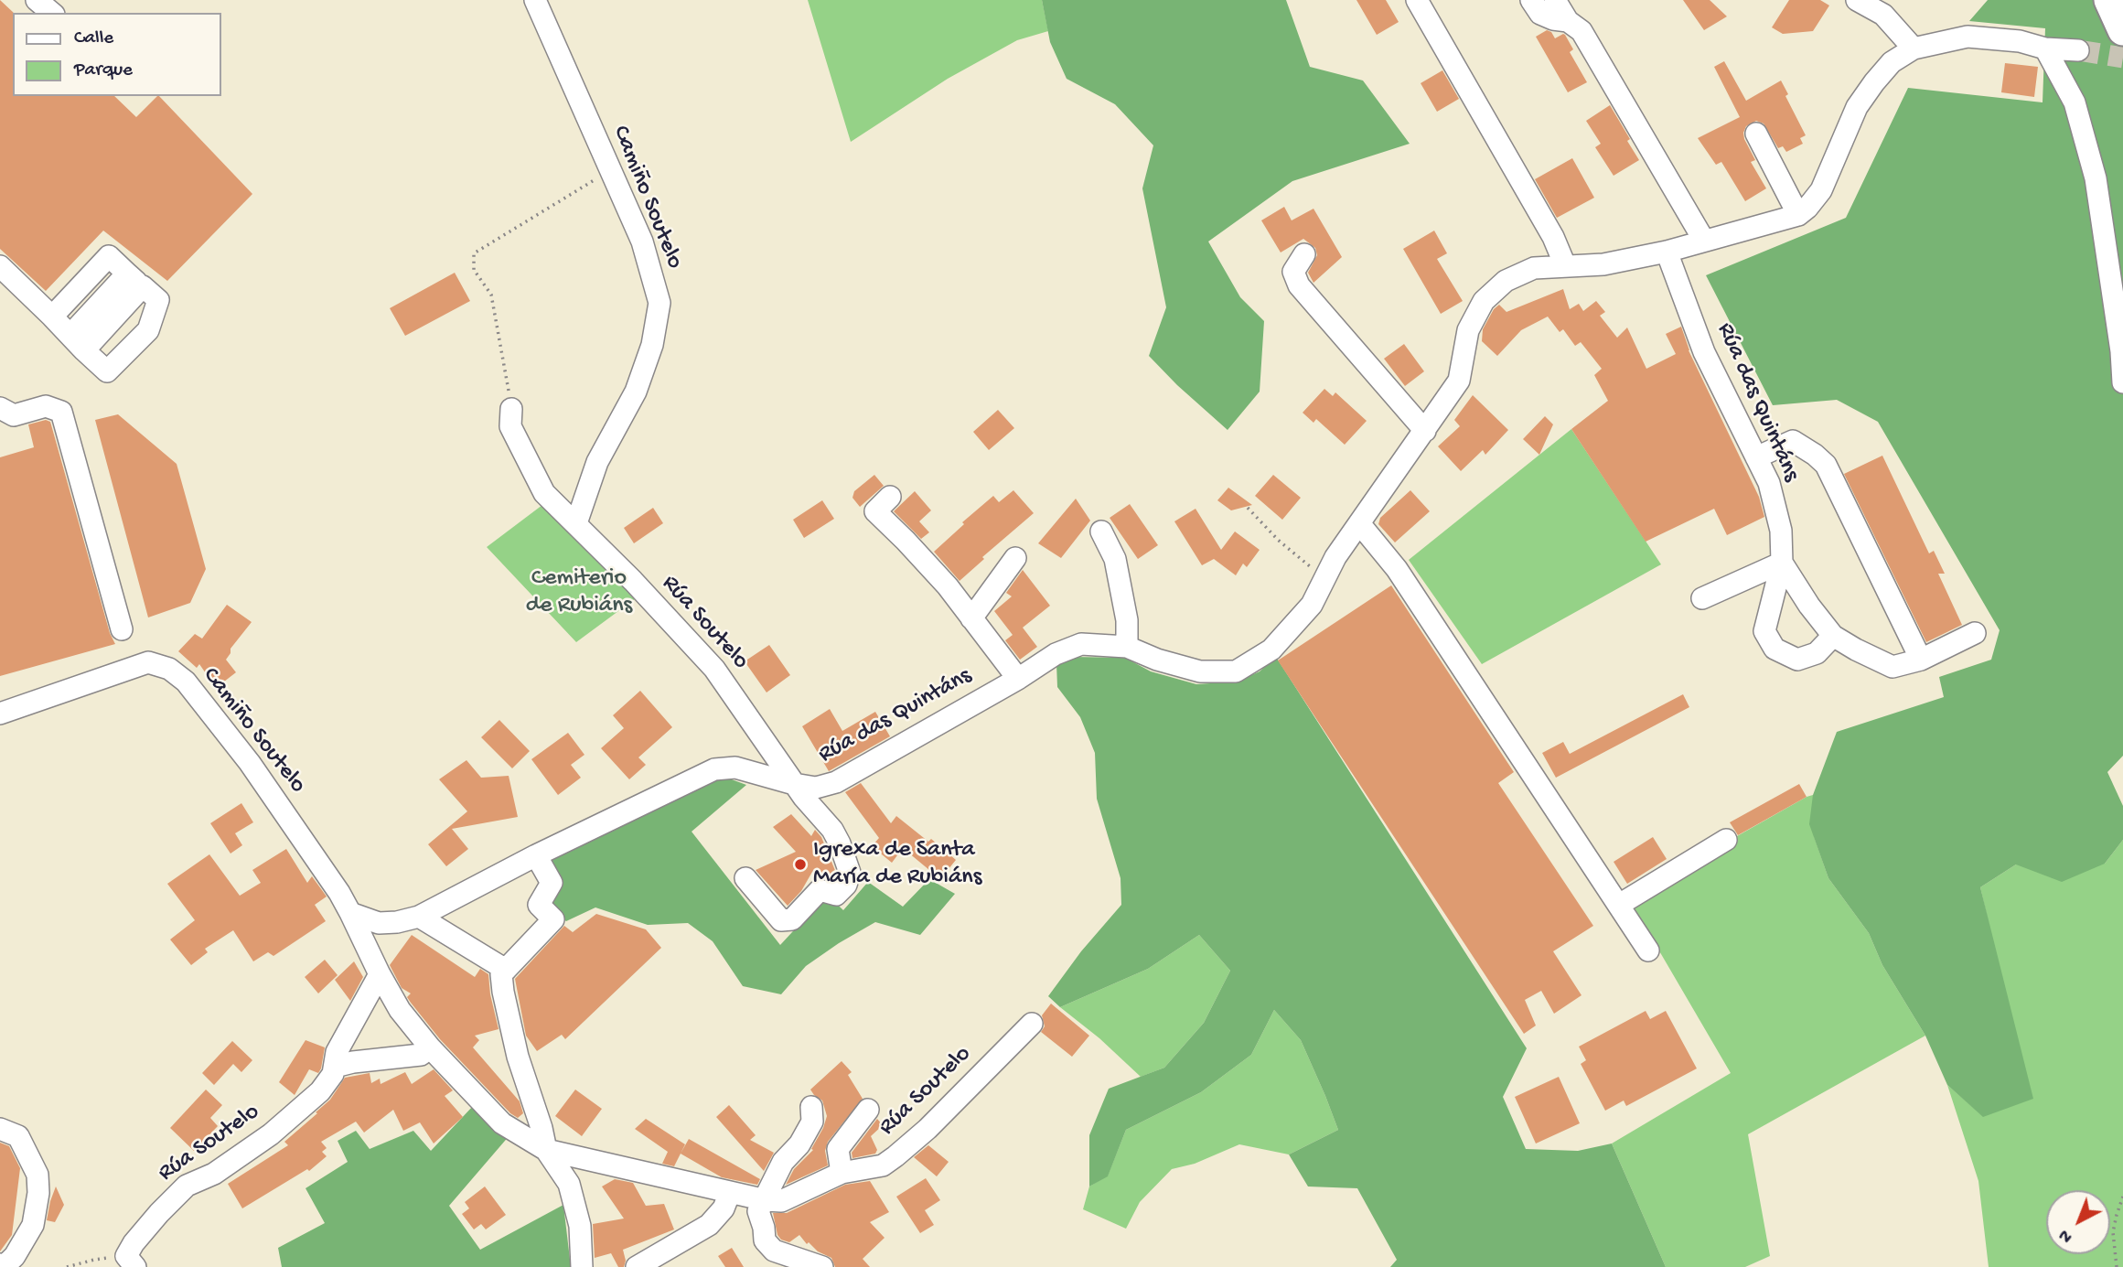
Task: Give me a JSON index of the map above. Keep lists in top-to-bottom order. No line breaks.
{"streets":{"street":["Camiño Soutelo","Rúa das Quintáns","Rúa Soutelo"]},"crossings":[["Camiño Soutelo","Rúa Soutelo"],["Rúa das Quintáns","Rúa Soutelo"]],"parks":["Cemiterio de Rubiáns"],"places":["Igrexa de Santa María de Rubiáns"],"legend":["Calle","Parque"],"north":"bottom left"}
